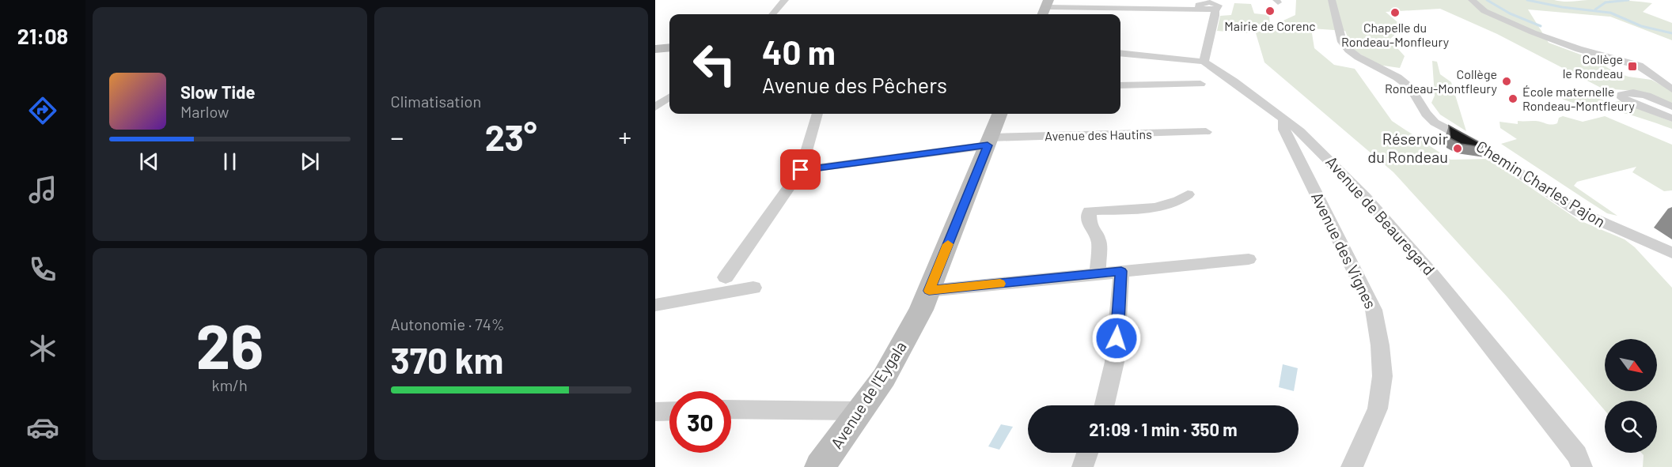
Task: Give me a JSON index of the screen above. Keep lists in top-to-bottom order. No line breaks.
{"streets":{"street":["Avenue des Hautins","Chemin Charles Pajon","Avenue de Beauregard","Avenue des Vignes","Avenue de l'Eygala"]},"crossings":[["Avenue des Hautins","Avenue de l'Eygala"],["Avenue de Beauregard","Avenue des Vignes"]],"places":{"other":["Mairie de Corenc","Chapelle du Rondeau-Monfleury","Collège Rondeau-Montfleury","École maternelle Rondeau-Montfleury","Réservoir du Rondeau"],"transit":["Collège le Rondeau"]},"north":"bottom right","page":{"tabs":"21:08","tile":["Climatisation",["26","km/h"],["Autonomie · 74%","370 km"]],"turn":["40 m","Avenue des Pêchers"],"song":["Slow Tide","Marlow"],"heat":["−","23°","+"],"limit":"30","trip":"21:09 · 1 min · 350 m"}}
